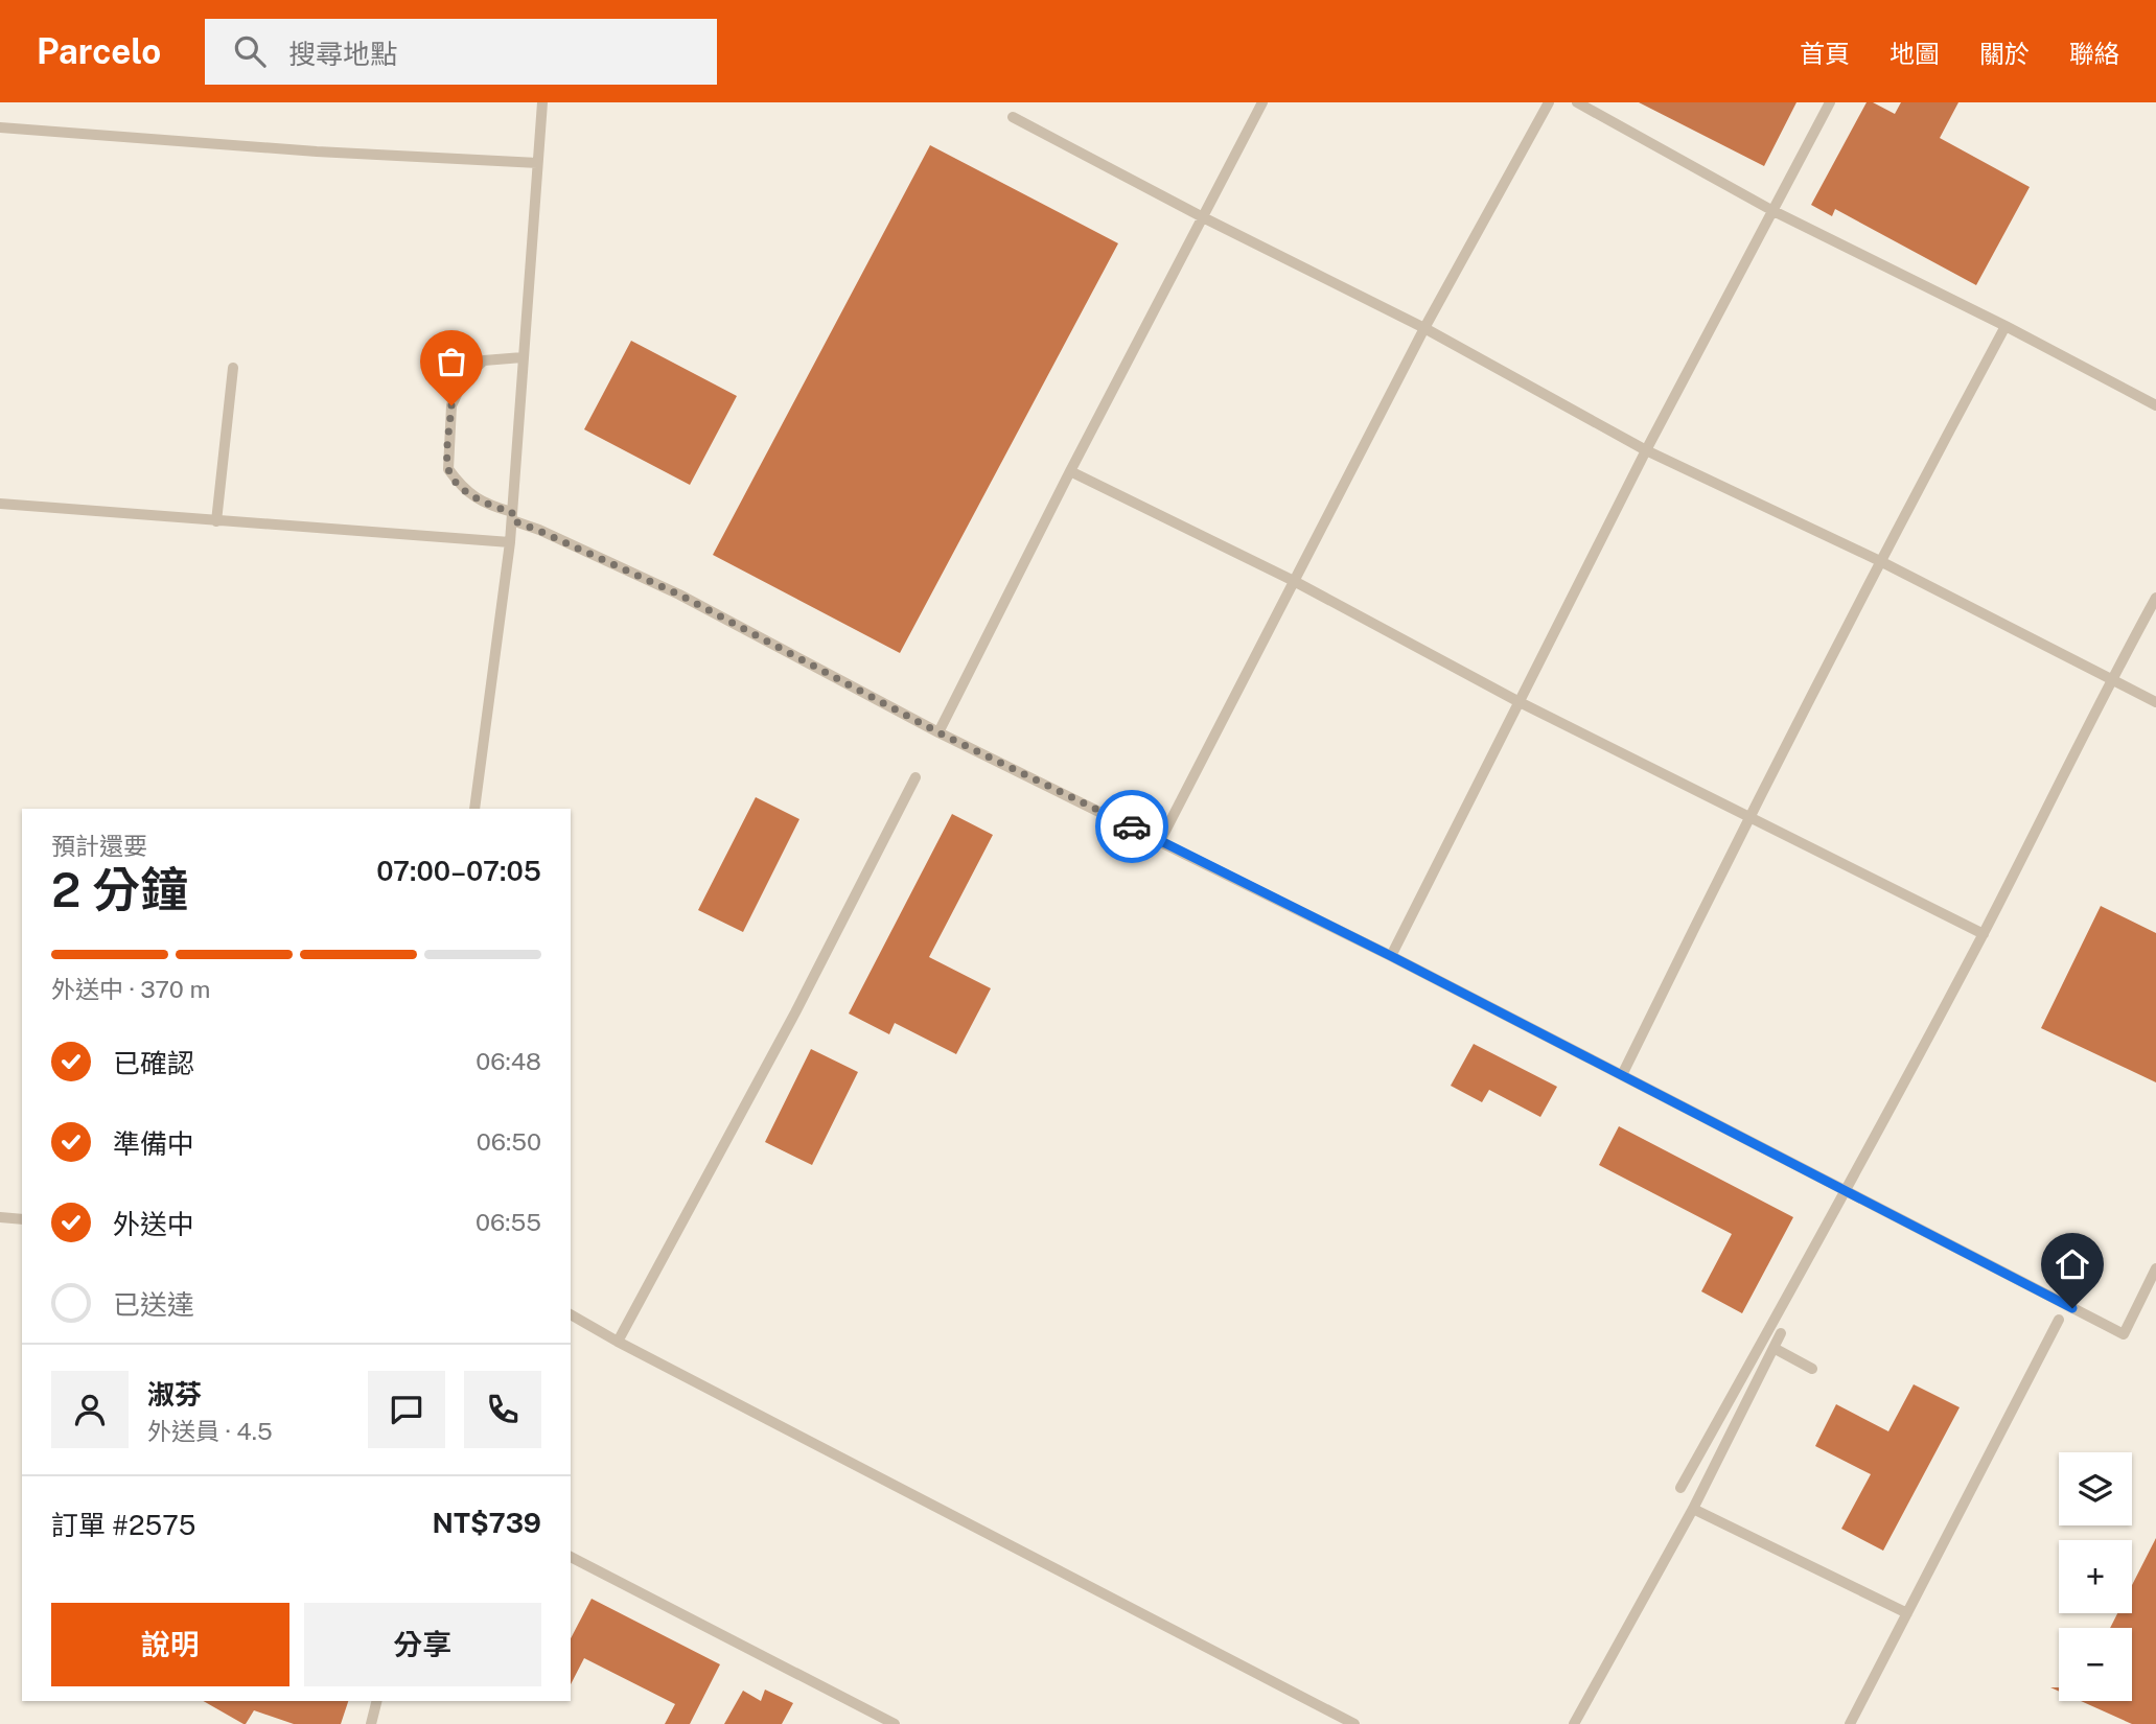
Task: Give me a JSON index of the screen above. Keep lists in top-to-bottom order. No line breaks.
{"page":{"header":"Parcelo","search":"搜尋地點","nav":["首頁","地圖","關於","聯絡"],"heading":["2 分鐘","預計還要","07:00–07:05"],"panel":["淑芬","外送員 · 4.5","訂單 #2575","NT$739"],"bar":"外送中 · 370 m","list":[["已確認","06:48"],["準備中","06:50"],["外送中","06:55"],"已送達"],"map_buttons":["+","−"],"buttons":["說明","分享"]}}
